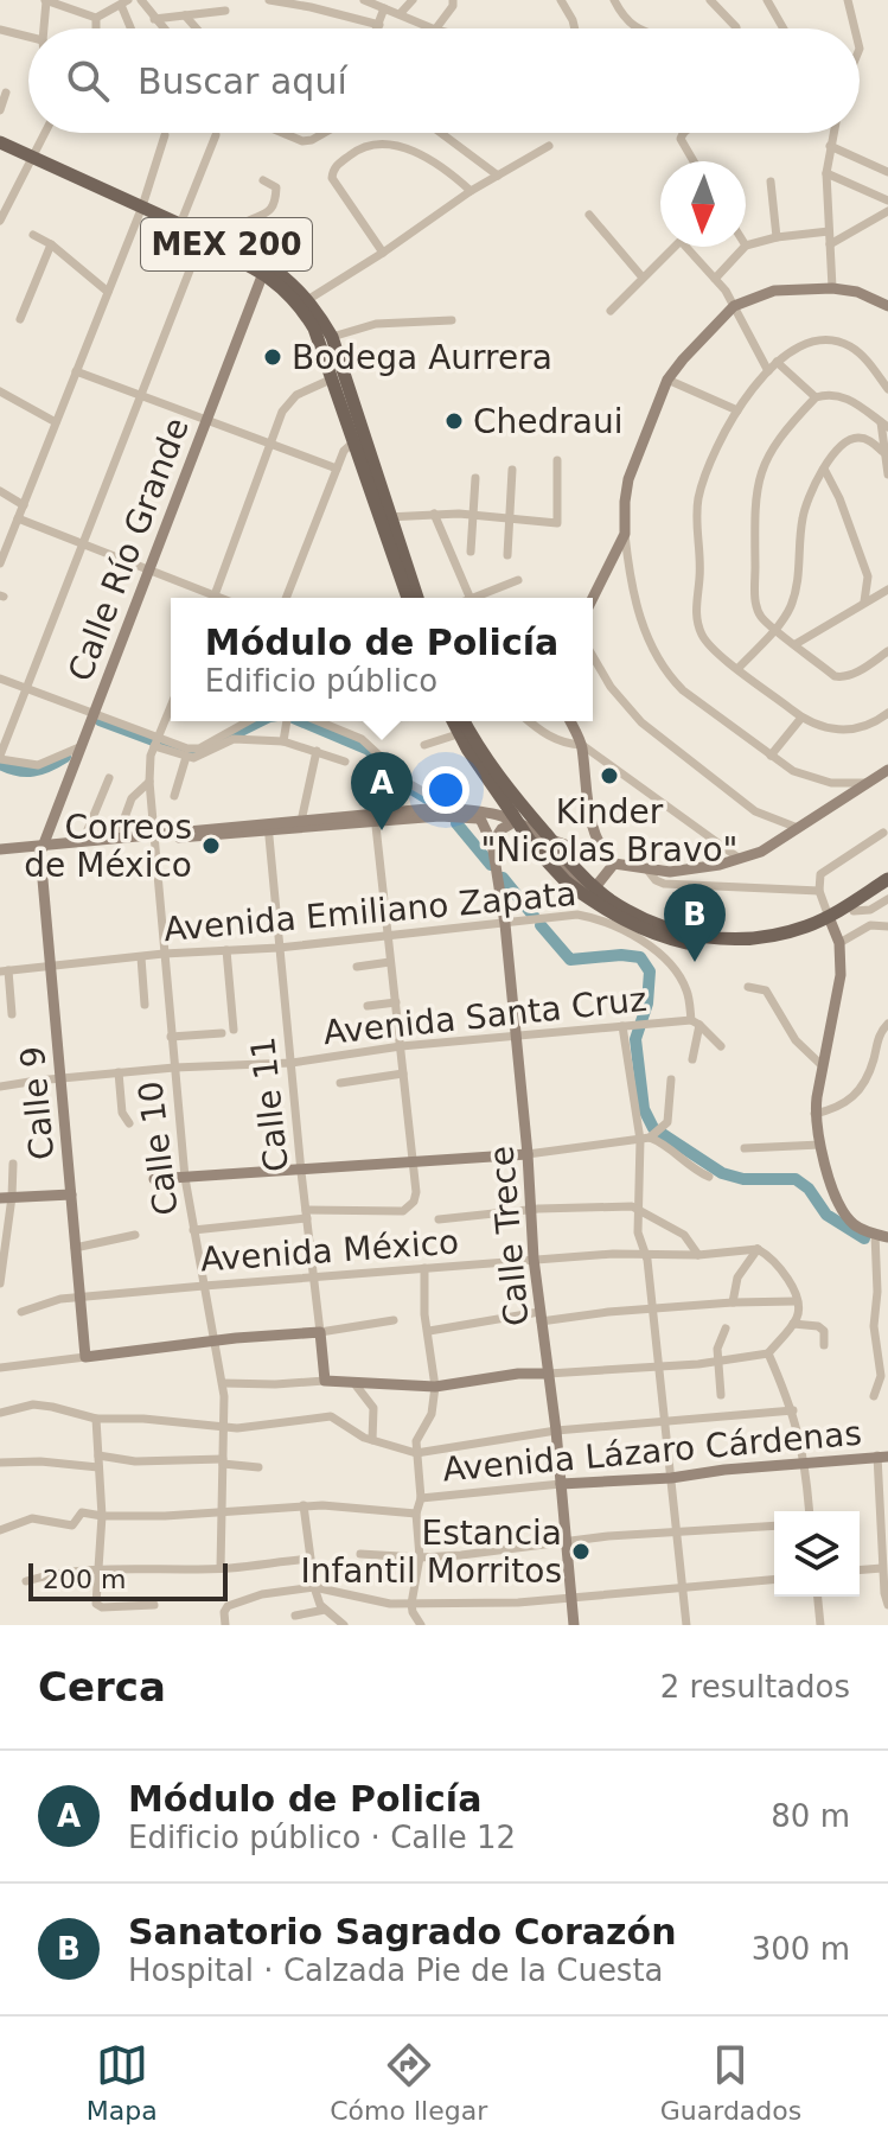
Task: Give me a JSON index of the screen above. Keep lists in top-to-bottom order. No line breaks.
{"streets":{"main road":["MEX 200"],"street":["Calle Río Grande","Avenida Emiliano Zapata","Avenida Santa Cruz","Calle 9","Calle 11","Calle 10","Calle Trece","Avenida México","Avenida Lázaro Cárdenas"]},"crossings":[["MEX 200","Calle Río Grande"],["Calle Río Grande","Calle 9"],["Avenida Emiliano Zapata","Avenida Santa Cruz"],["Avenida Emiliano Zapata","Calle 9"],["Avenida Emiliano Zapata","Calle 11"],["Avenida Emiliano Zapata","Calle 10"],["Avenida Emiliano Zapata","Calle Trece"],["Avenida Santa Cruz","Calle 9"],["Avenida Santa Cruz","Calle 11"],["Avenida Santa Cruz","Calle 10"],["Avenida Santa Cruz","Calle Trece"],["Calle 9","Avenida México"],["Calle 11","Avenida México"],["Calle 10","Avenida México"],["Calle Trece","Avenida México"],["Calle Trece","Avenida Lázaro Cárdenas"]],"places":["Bodega Aurrera","Chedraui","Kinder \"Nicolas Bravo\"","Correos de México","Estancia Infantil Morritos"],"scale_bar":"200 m","north":"bottom","page":{"search":"Buscar aquí","popup":["Módulo de Policía","Edificio público"],"pins":["A","B"],"scale":"200 m","heading":["Cerca","2 resultados"],"list":[{"mark":"A","name":"Módulo de Policía","note":"Edificio público · Calle 12","value":"80 m"},{"mark":"B","name":"Sanatorio Sagrado Corazón","note":"Hospital · Calzada Pie de la Cuesta","value":"300 m"}],"nav":["Mapa","Cómo llegar","Guardados"]}}
